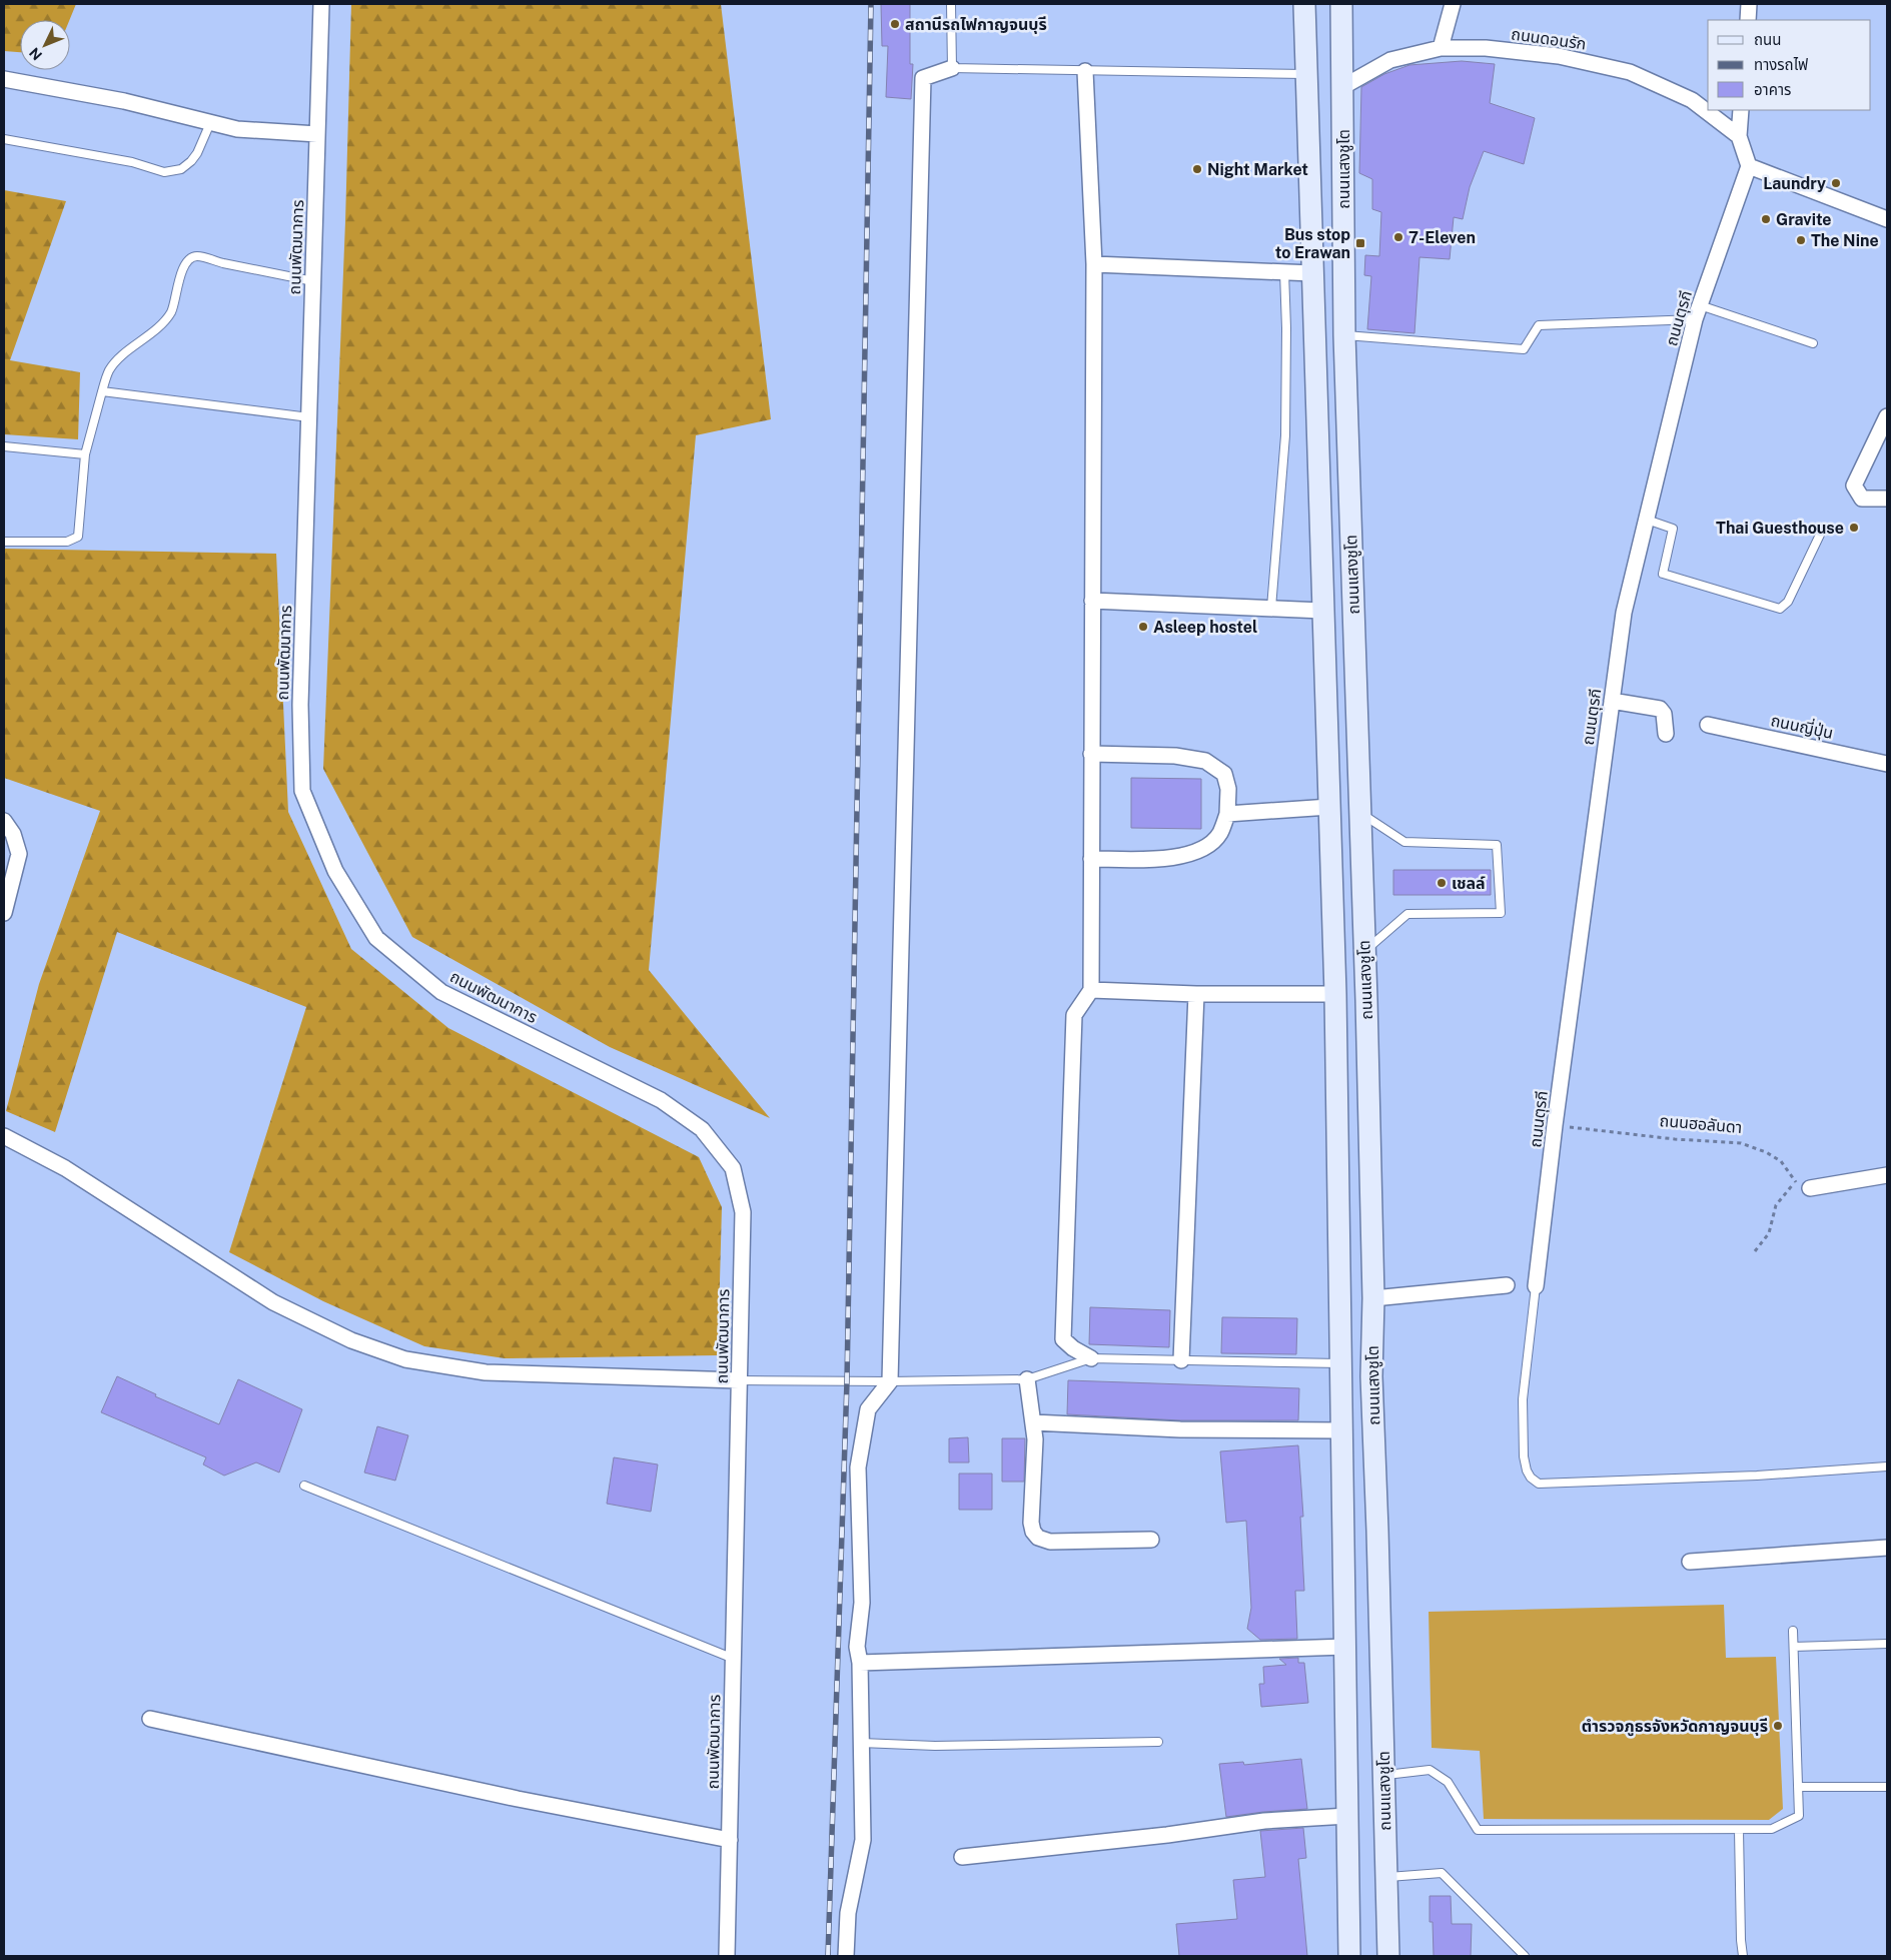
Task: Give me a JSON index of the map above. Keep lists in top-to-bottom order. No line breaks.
{"streets":{"main road":["ถนนแสงชูโต"],"street":["ถนนดอนรัก","ถนนพัฒนาการ","ถนนตุรกี","ถนนญี่ปุ่น"],"path":["ถนนฮอลันดา"]},"crossings":[["ถนนดอนรัก","ถนนแสงชูโต"],["ถนนตุรกี","ถนนฮอลันดา"]],"places":{"other":["สถานีรถไฟกาญจนบุรี","Night Market","Laundry","Gravite","7-Eleven","The Nine","Thai Guesthouse","Asleep hostel","เชลล์","ตำรวจภูธรจังหวัดกาญจนบุรี"],"transit":["Bus stop to Erawan"]},"legend":["ถนน","ทางรถไฟ","อาคาร"],"north":"bottom left"}
